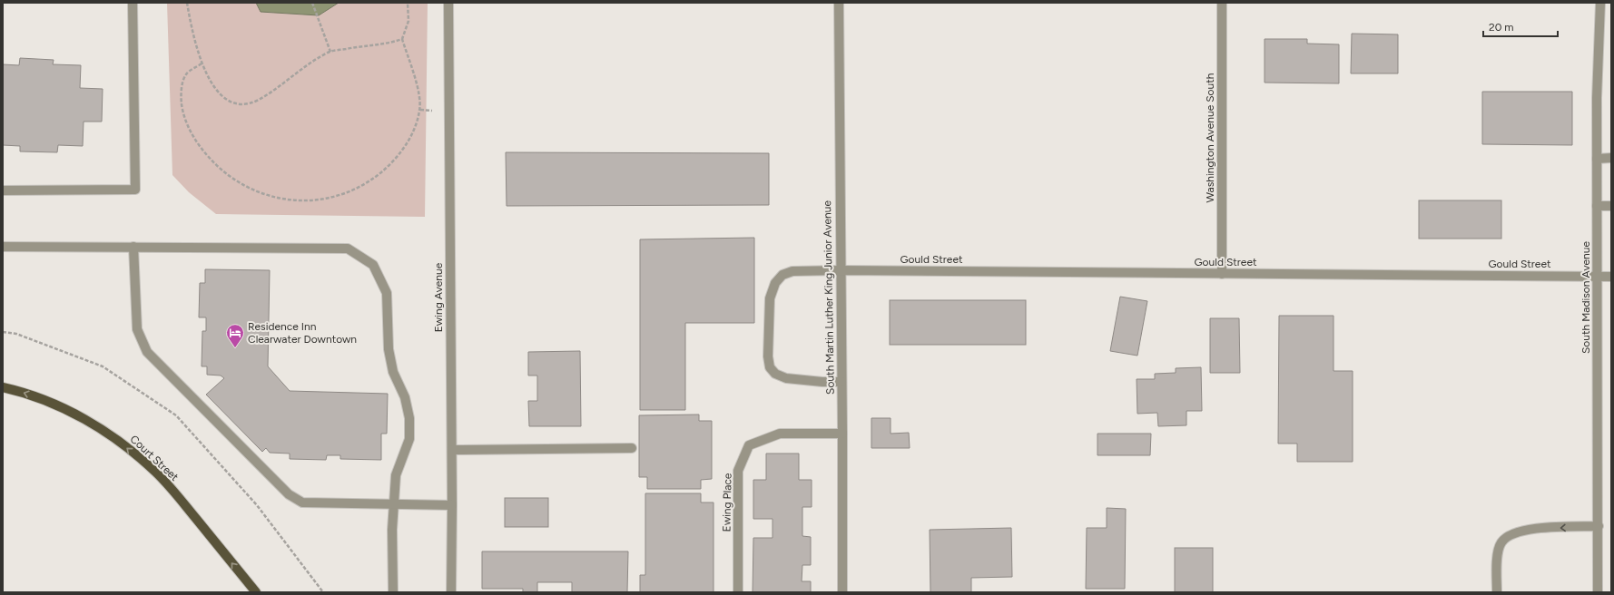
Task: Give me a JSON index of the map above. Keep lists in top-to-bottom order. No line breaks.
{"streets":{"main road":["Court Street"],"street":["Washington Avenue South","Gould Street","Ewing Avenue","South Martin Luther King Junior Avenue","South Madison Avenue","Ewing Place"]},"crossings":[["Washington Avenue South","Gould Street"],["Gould Street","South Martin Luther King Junior Avenue"],["Gould Street","South Madison Avenue"],["South Martin Luther King Junior Avenue","Ewing Place"]],"one_way":["Court Street"],"places":{"hotel":["Residence Inn Clearwater Downtown"]},"scale_bar":"20 m"}
